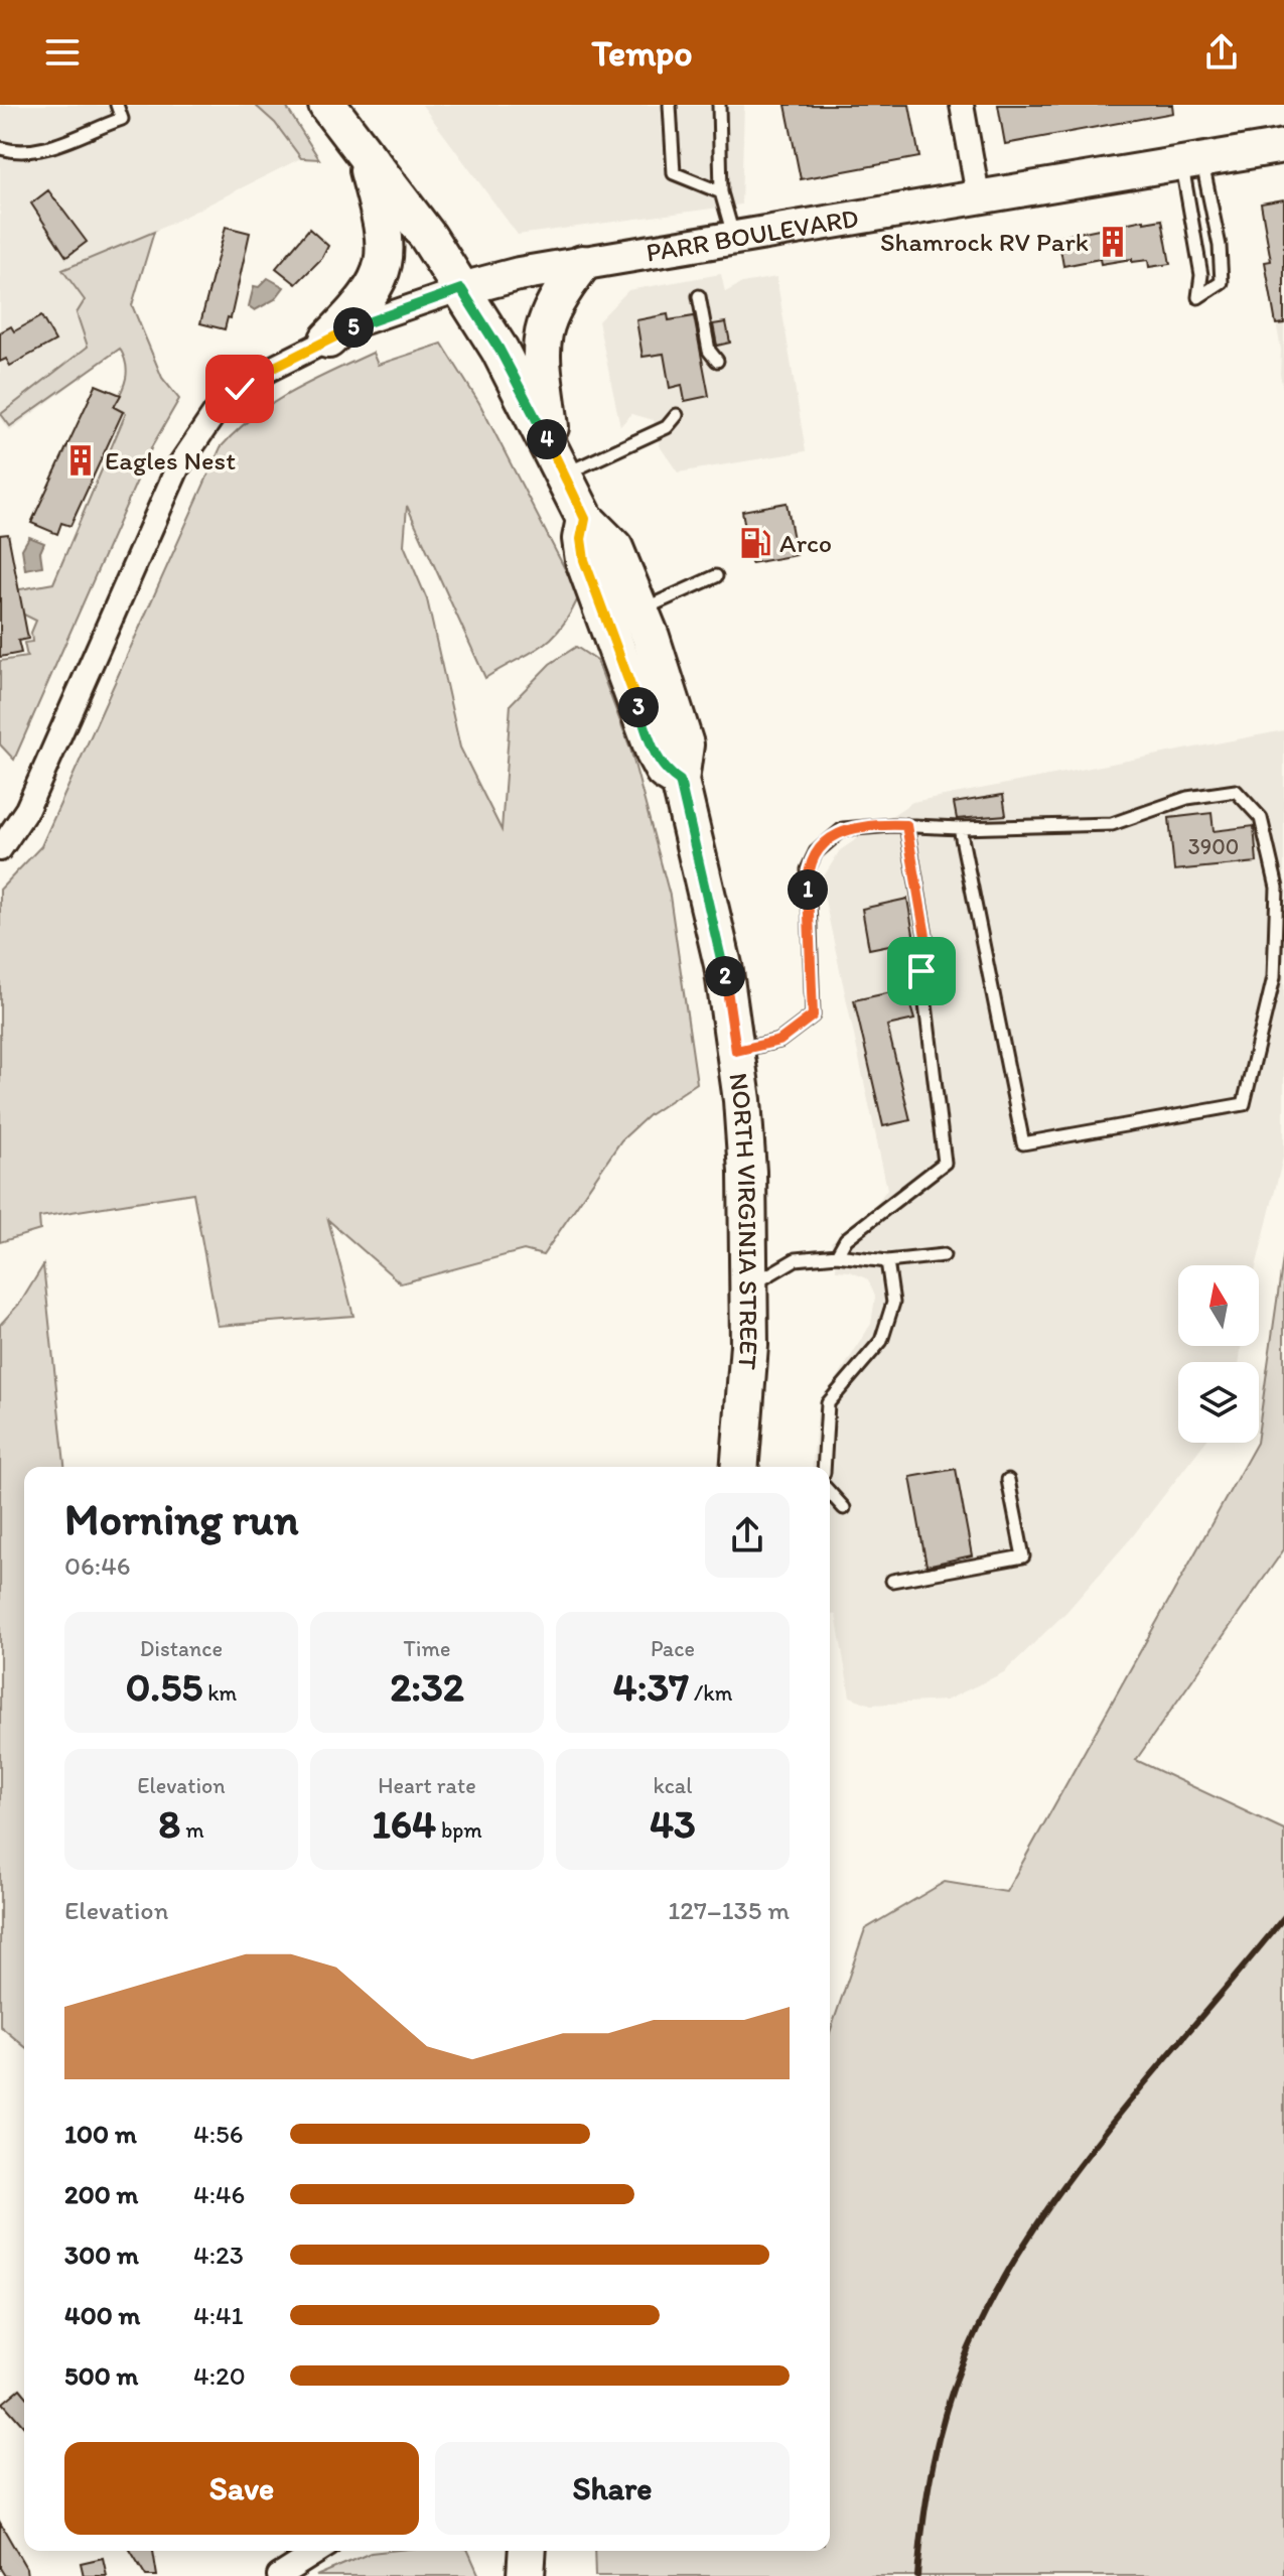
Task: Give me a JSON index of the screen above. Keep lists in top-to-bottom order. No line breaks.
{"streets":{"main road":["PARR BOULEVARD","NORTH VIRGINIA STREET"]},"crossings":[["PARR BOULEVARD","NORTH VIRGINIA STREET"]],"places":{"building":["Shamrock RV Park","Eagles Nest"],"fuel station":["Arco"]},"house_numbers":["3900"],"north":"top","page":{"header":"Tempo","pins":["5","4","3","1","2"],"heading":["Morning run","06:46"],"stats":[["Distance","0.55 km"],["Time","2:32"],["Pace","4:37 /km"],["Elevation","8 m"],["Heart rate","164 bpm"],["kcal","43"]],"chart":["Elevation","127–135 m"],"list":[{"name":"100 m","note":"4:56"},{"name":"200 m","note":"4:46"},{"name":"300 m","note":"4:23"},{"name":"400 m","note":"4:41"},{"name":"500 m","note":"4:20"}],"buttons":["Save","Share"]}}
